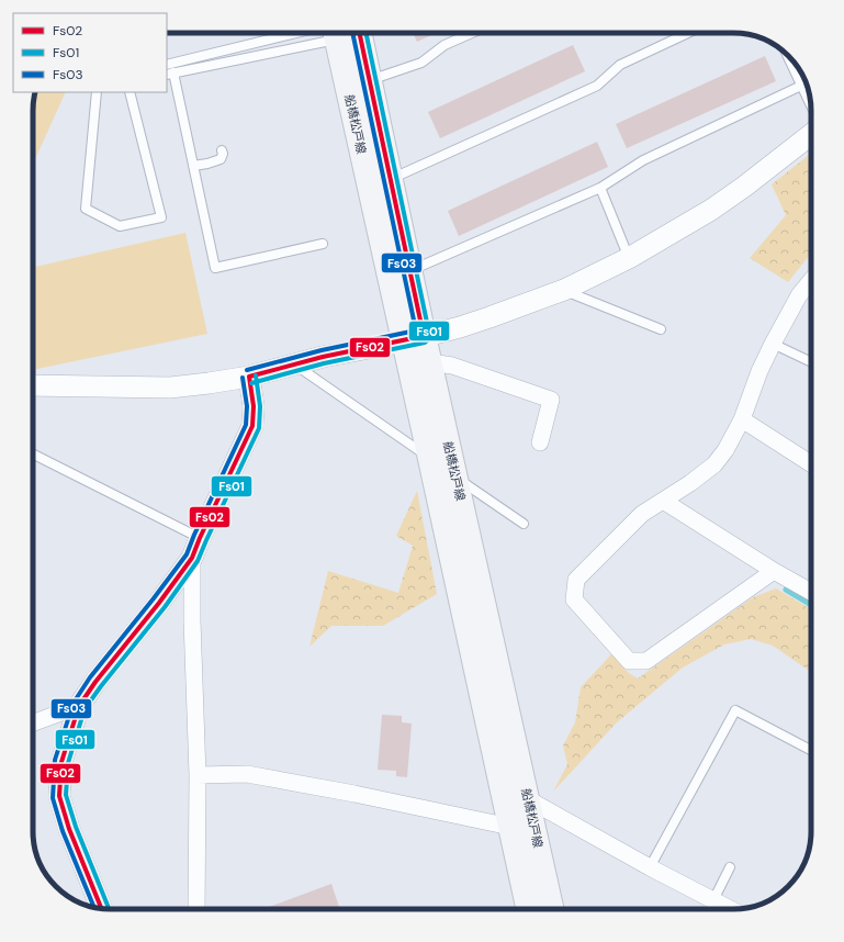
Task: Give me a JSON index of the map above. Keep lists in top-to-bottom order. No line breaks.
{"streets":{"main road":["船橋松戸線"]},"lines":["transit line Fs02","transit line Fs01","transit line Fs03"],"legend":["Fs02","Fs01","Fs03"]}
